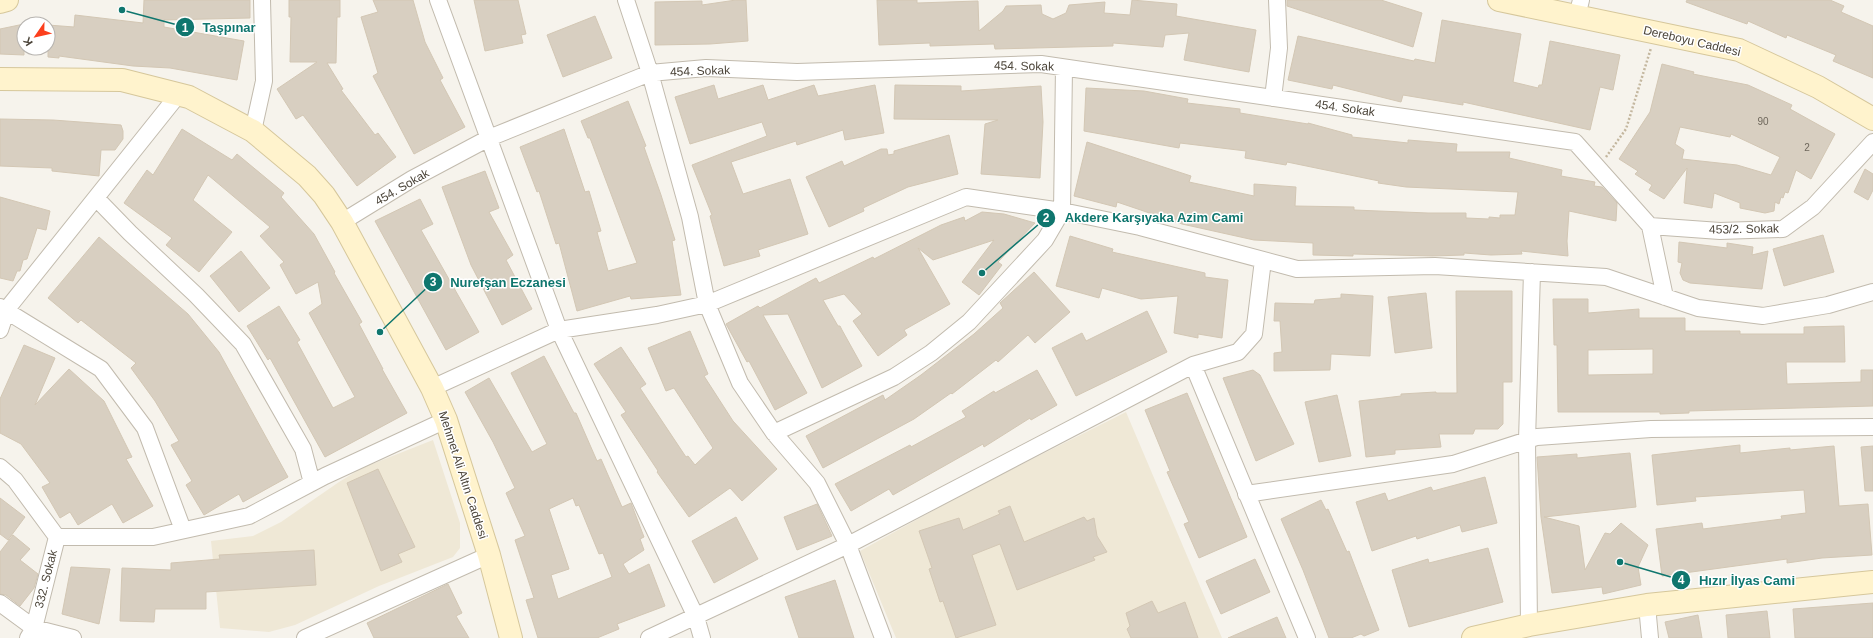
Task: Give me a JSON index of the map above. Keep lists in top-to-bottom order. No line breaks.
{"streets":{"street":["Dereboyu Caddesi","454. Sokak","453/2. Sokak","Mehmet Ali Altın Caddesi","332. Sokak"]},"crossings":[["454. Sokak","453/2. Sokak"],["454. Sokak","Mehmet Ali Altın Caddesi"]],"places":["Taşpınar","Akdere Karşıyaka Azim Cami","Nurefşan Eczanesi","Hızır İlyas Cami"],"house_numbers":["90","2"],"north":"bottom left"}
